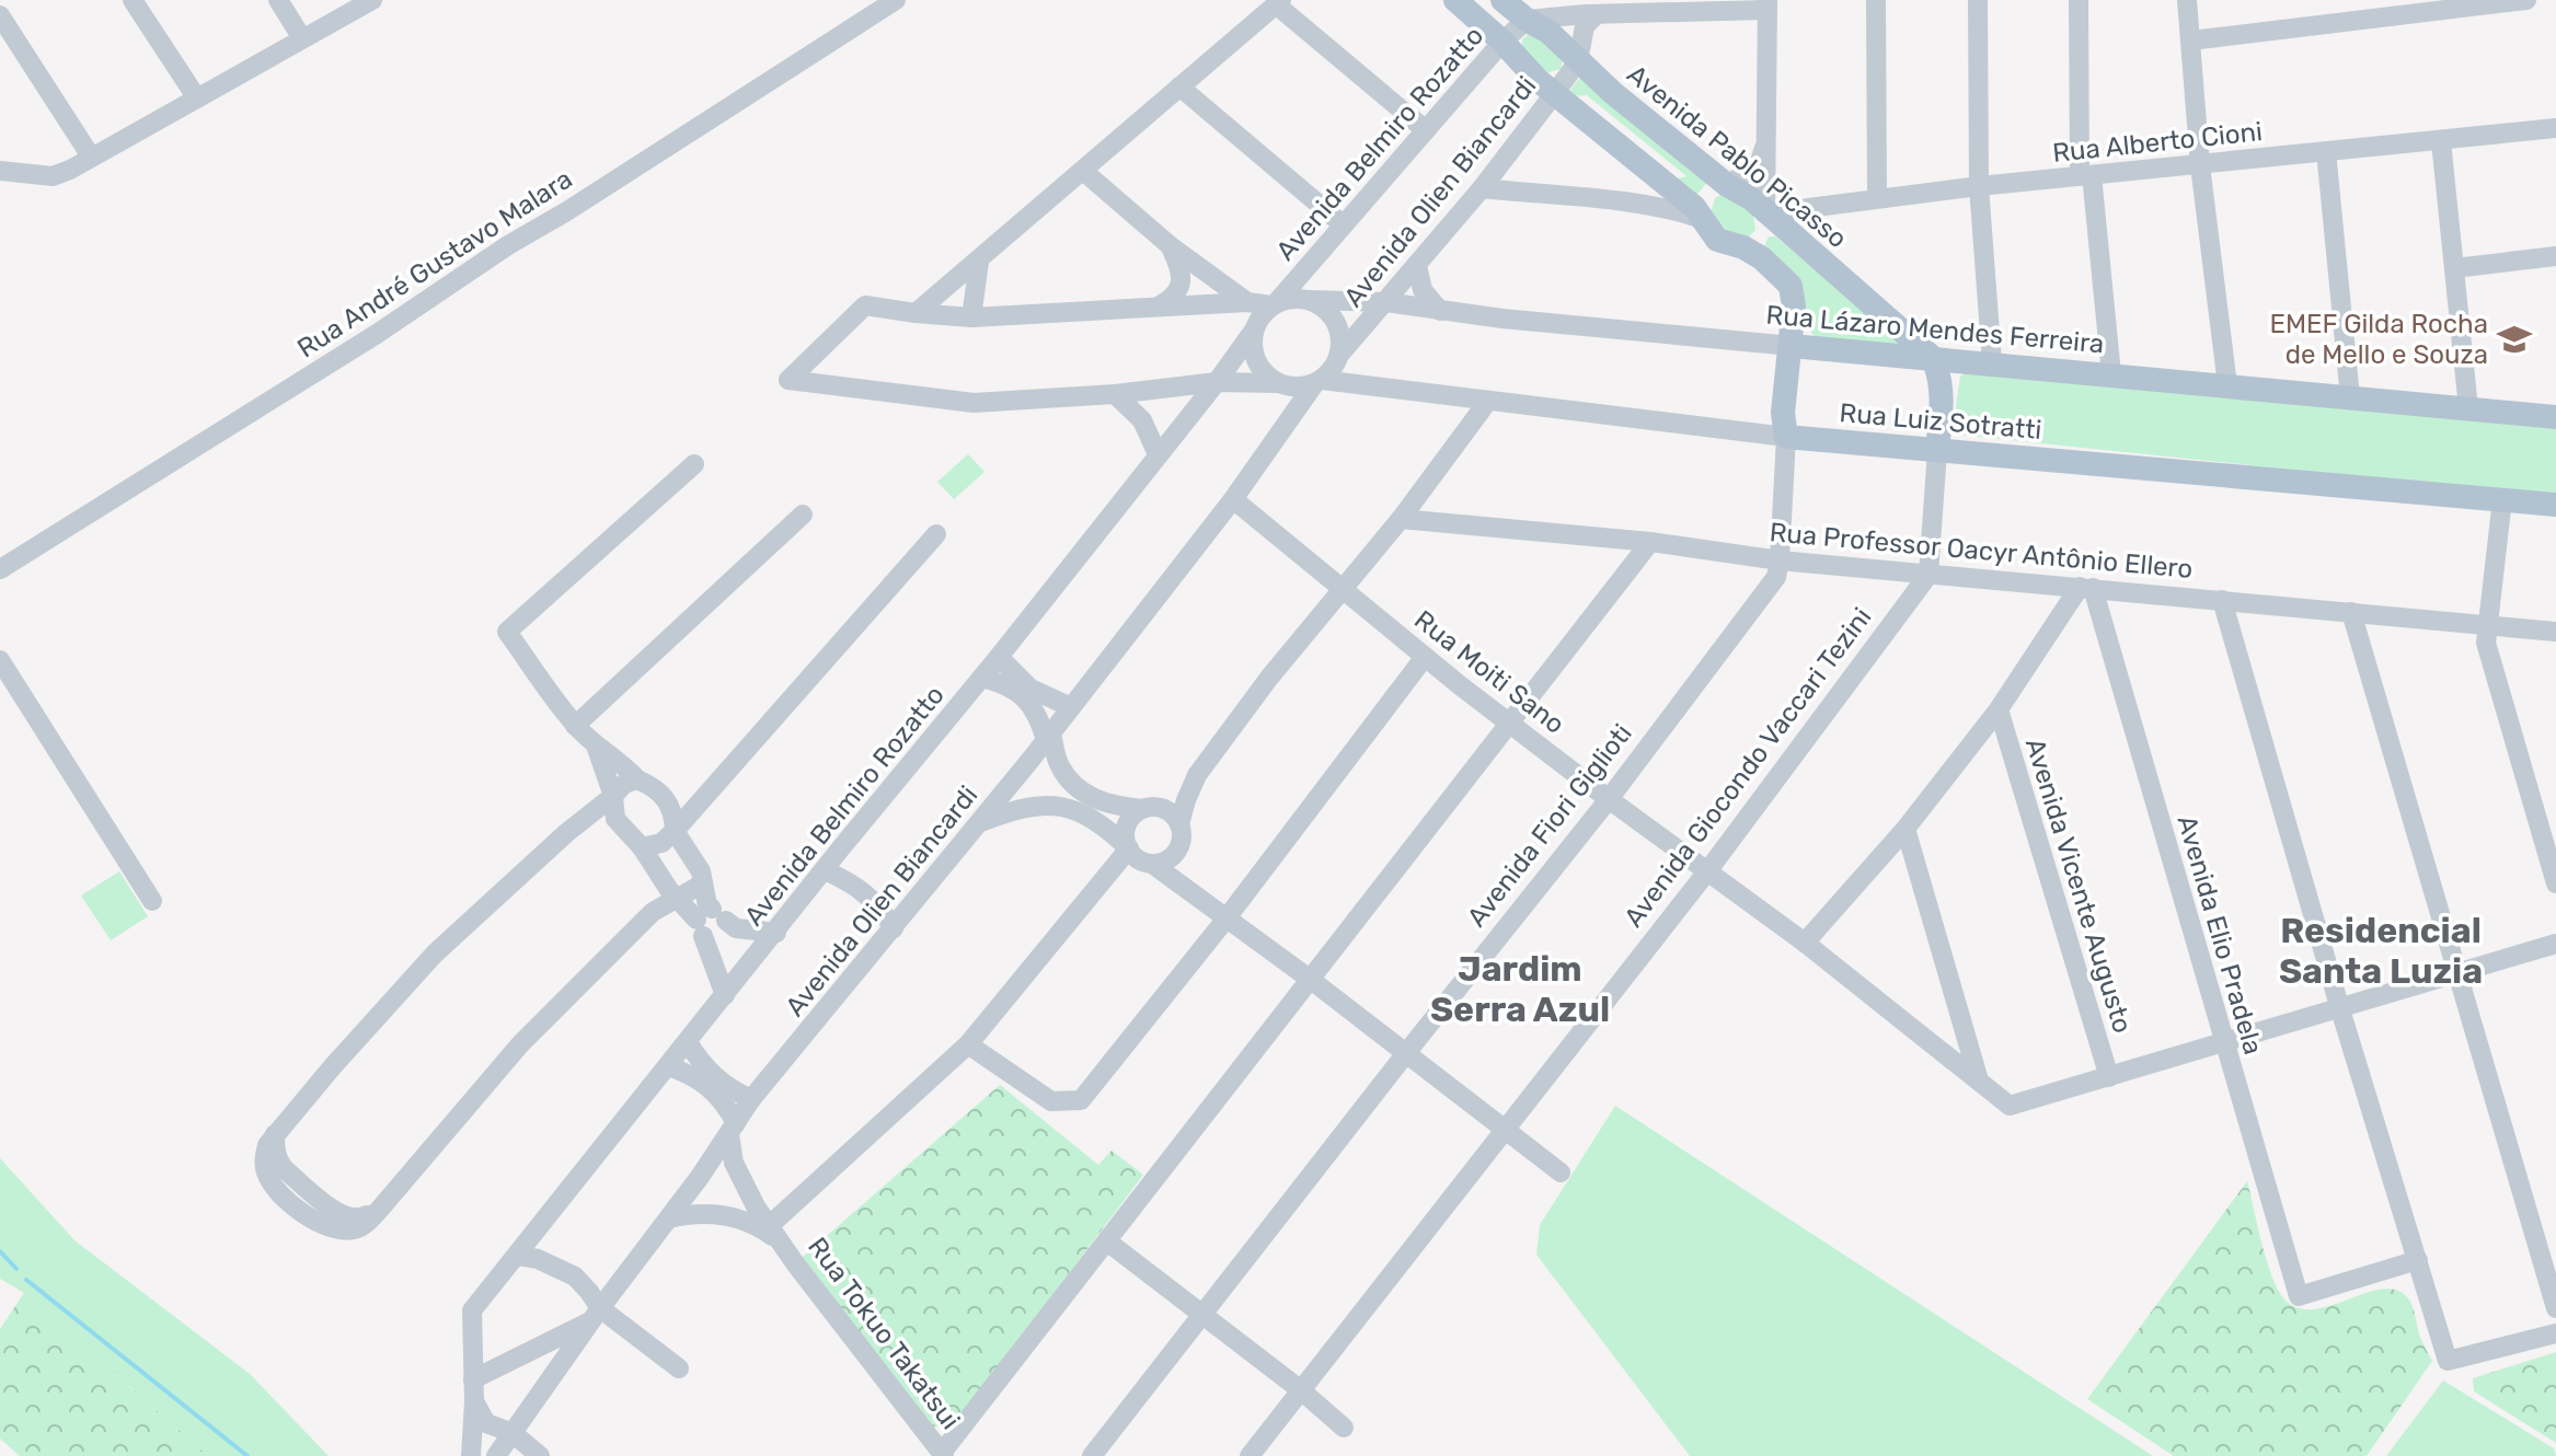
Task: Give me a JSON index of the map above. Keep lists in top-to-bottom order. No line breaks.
{"streets":{"main road":["Avenida Pablo Picasso","Rua Lázaro Mendes Ferreira","Rua Luiz Sotratti","Avenida Fiori Giglioti"],"street":["Rua Alberto Cioni","Avenida Belmiro Rozatto","Avenida Olien Biancardi","Rua André Gustavo Malara","Rua Professor Oacyr Antônio Ellero","Rua Moiti Sano","Avenida Giocondo Vaccari Tezini","Avenida Vicente Augusto","Avenida Elio Pradela","Rua Tokuo Takatsui"]},"crossings":[["Rua Alberto Cioni","Avenida Pablo Picasso"],["Avenida Belmiro Rozatto","Avenida Pablo Picasso"],["Avenida Belmiro Rozatto","Avenida Olien Biancardi"],["Avenida Belmiro Rozatto","Rua Lázaro Mendes Ferreira"],["Avenida Belmiro Rozatto","Rua Luiz Sotratti"],["Avenida Pablo Picasso","Avenida Olien Biancardi"],["Avenida Pablo Picasso","Rua Lázaro Mendes Ferreira"],["Avenida Olien Biancardi","Rua Lázaro Mendes Ferreira"],["Avenida Olien Biancardi","Rua Luiz Sotratti"],["Avenida Olien Biancardi","Rua Moiti Sano"],["Avenida Olien Biancardi","Rua Tokuo Takatsui"],["Rua Lázaro Mendes Ferreira","Rua Luiz Sotratti"],["Rua Lázaro Mendes Ferreira","Avenida Fiori Giglioti"],["Rua Luiz Sotratti","Avenida Fiori Giglioti"],["Rua Professor Oacyr Antônio Ellero","Avenida Giocondo Vaccari Tezini"],["Rua Professor Oacyr Antônio Ellero","Avenida Fiori Giglioti"],["Rua Professor Oacyr Antônio Ellero","Avenida Elio Pradela"],["Rua Moiti Sano","Avenida Giocondo Vaccari Tezini"],["Rua Moiti Sano","Avenida Fiori Giglioti"],["Rua Moiti Sano","Avenida Vicente Augusto"]],"districts":["Residencial Santa Luzia","Jardim Serra Azul"],"places":{"school or university":["EMEF Gilda Rocha de Mello e Souza"]}}
